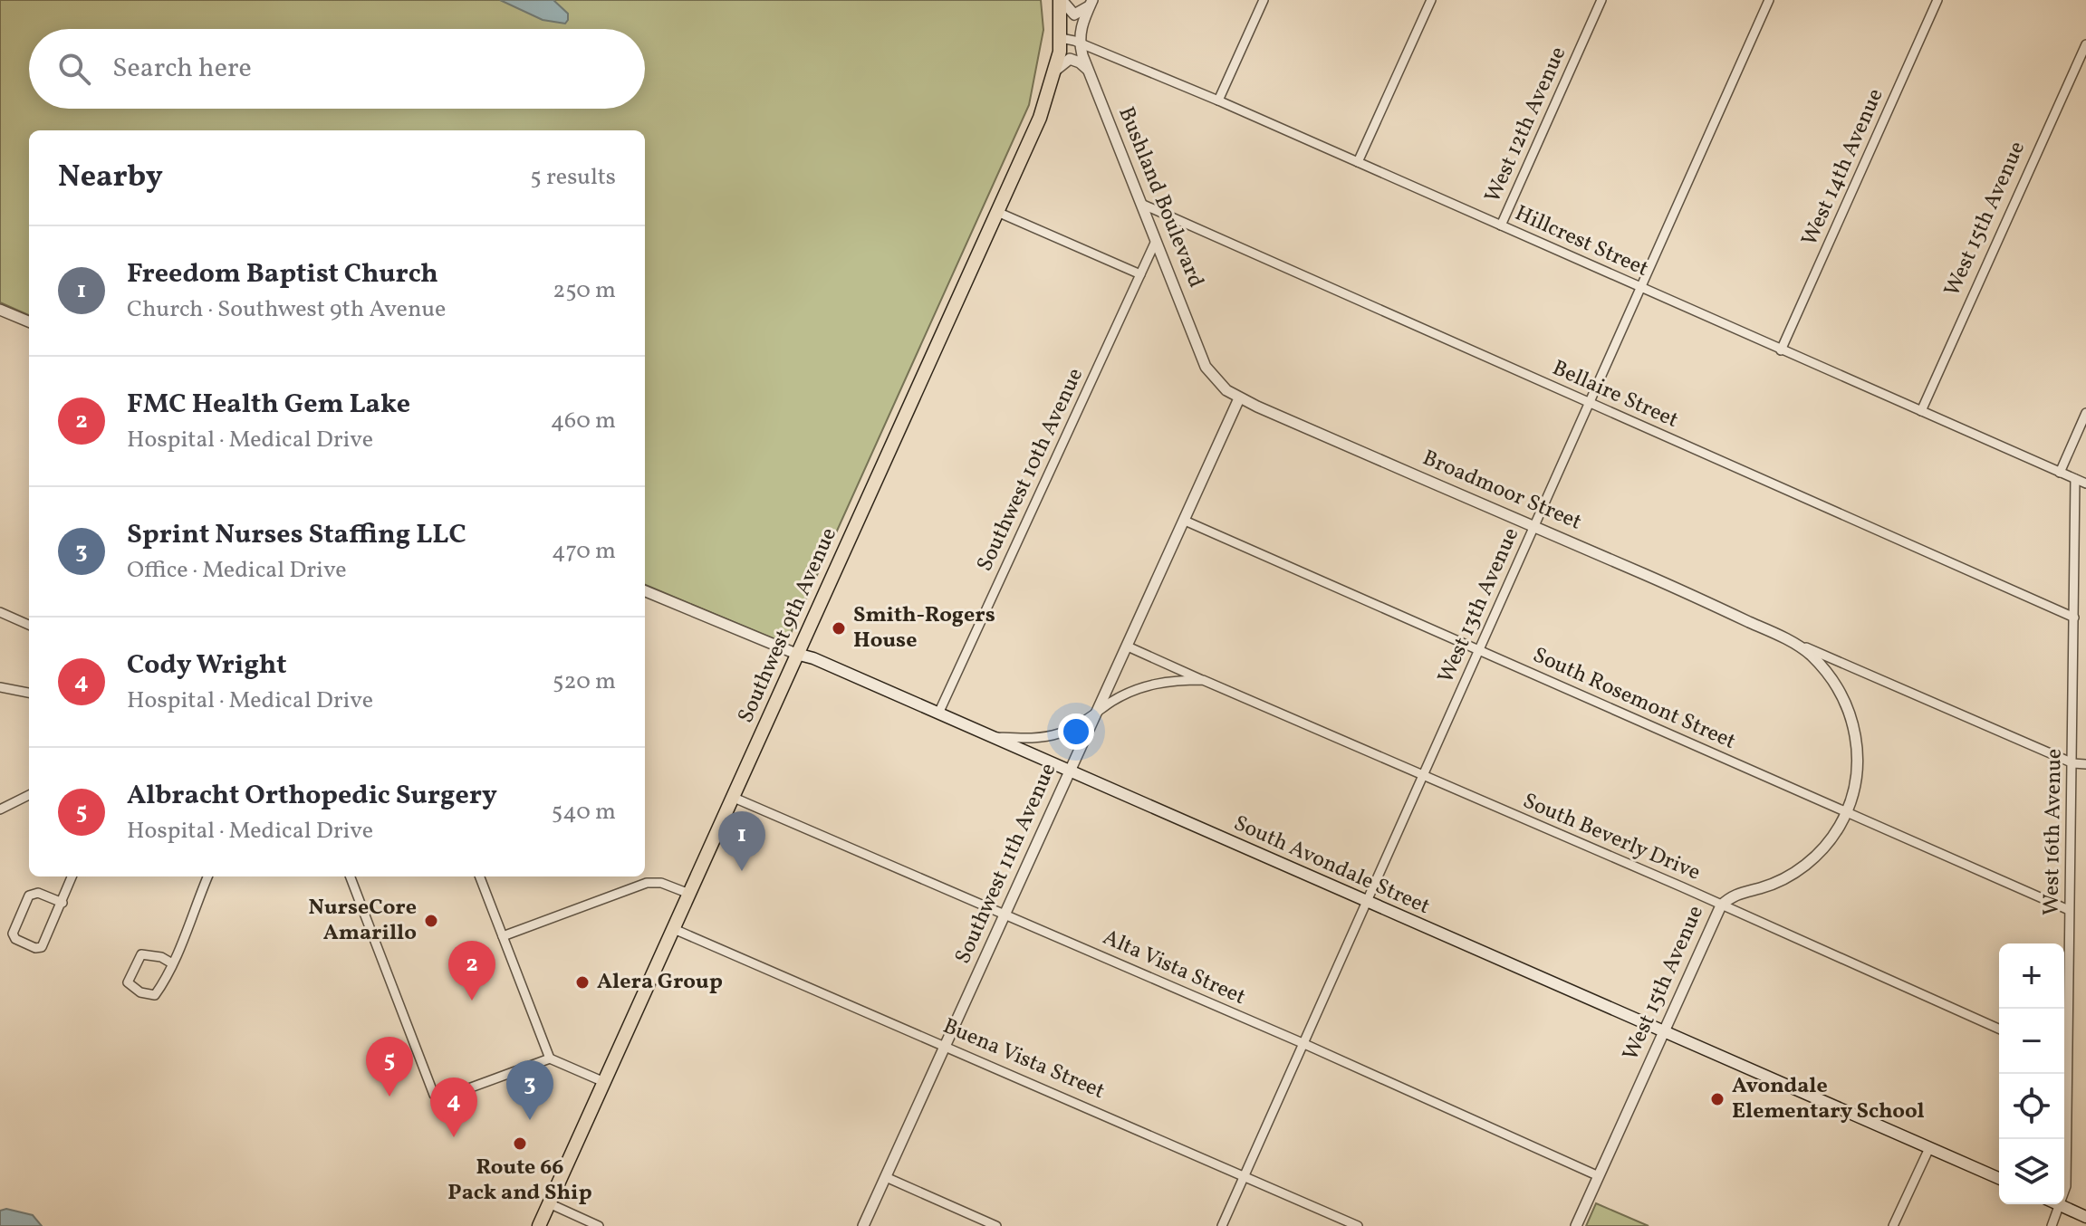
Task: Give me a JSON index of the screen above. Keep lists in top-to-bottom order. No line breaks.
{"streets":{"main road":["Southwest 9th Avenue","South Avondale Street"],"street":["West 12th Avenue","West 14th Avenue","Bushland Boulevard","West 15th Avenue","Hillcrest Street","Bellaire Street","Southwest 10th Avenue","Broadmoor Street","West 13th Avenue","South Rosemont Street","West 16th Avenue","South Beverly Drive","Southwest 11th Avenue","Alta Vista Street","Buena Vista Street"]},"crossings":[["West 12th Avenue","Hillcrest Street"],["West 14th Avenue","Hillcrest Street"],["Bushland Boulevard","Hillcrest Street"],["Bushland Boulevard","Bellaire Street"],["Bushland Boulevard","Southwest 10th Avenue"],["Bushland Boulevard","Broadmoor Street"],["West 15th Avenue","Hillcrest Street"],["West 15th Avenue","Broadmoor Street"],["West 15th Avenue","South Rosemont Street"],["West 15th Avenue","South Beverly Drive"],["West 15th Avenue","South Avondale Street"],["West 15th Avenue","Alta Vista Street"],["Hillcrest Street","West 13th Avenue"],["Hillcrest Street","Southwest 9th Avenue"],["Hillcrest Street","West 16th Avenue"],["Bellaire Street","West 13th Avenue"],["Bellaire Street","West 16th Avenue"],["Southwest 10th Avenue","South Avondale Street"],["Broadmoor Street","West 13th Avenue"],["Broadmoor Street","West 16th Avenue"],["Broadmoor Street","Southwest 11th Avenue"],["West 13th Avenue","South Rosemont Street"],["West 13th Avenue","South Beverly Drive"],["West 13th Avenue","South Avondale Street"],["West 13th Avenue","Alta Vista Street"],["West 13th Avenue","Buena Vista Street"],["Southwest 9th Avenue","South Avondale Street"],["Southwest 9th Avenue","Alta Vista Street"],["Southwest 9th Avenue","Buena Vista Street"],["South Rosemont Street","West 16th Avenue"],["South Rosemont Street","Southwest 11th Avenue"],["South Beverly Drive","Southwest 11th Avenue"],["South Beverly Drive","South Avondale Street"],["Southwest 11th Avenue","South Avondale Street"],["Southwest 11th Avenue","Alta Vista Street"],["Southwest 11th Avenue","Buena Vista Street"]],"places":["Smith-Rogers House","NurseCore Amarillo","Alera Group","Avondale Elementary School","Route 66 Pack and Ship"],"page":{"search":"Search here","heading":["Nearby","5 results"],"list":[{"mark":"1","name":"Freedom Baptist Church","note":"Church · Southwest 9th Avenue","value":"250 m"},{"mark":"2","name":"FMC Health Gem Lake","note":"Hospital · Medical Drive","value":"460 m"},{"mark":"3","name":"Sprint Nurses Staffing LLC","note":"Office · Medical Drive","value":"470 m"},{"mark":"4","name":"Cody Wright","note":"Hospital · Medical Drive","value":"520 m"},{"mark":"5","name":"Albracht Orthopedic Surgery","note":"Hospital · Medical Drive","value":"540 m"}],"pins":["1","2","5","3","4"],"map_buttons":["+","−"]}}
